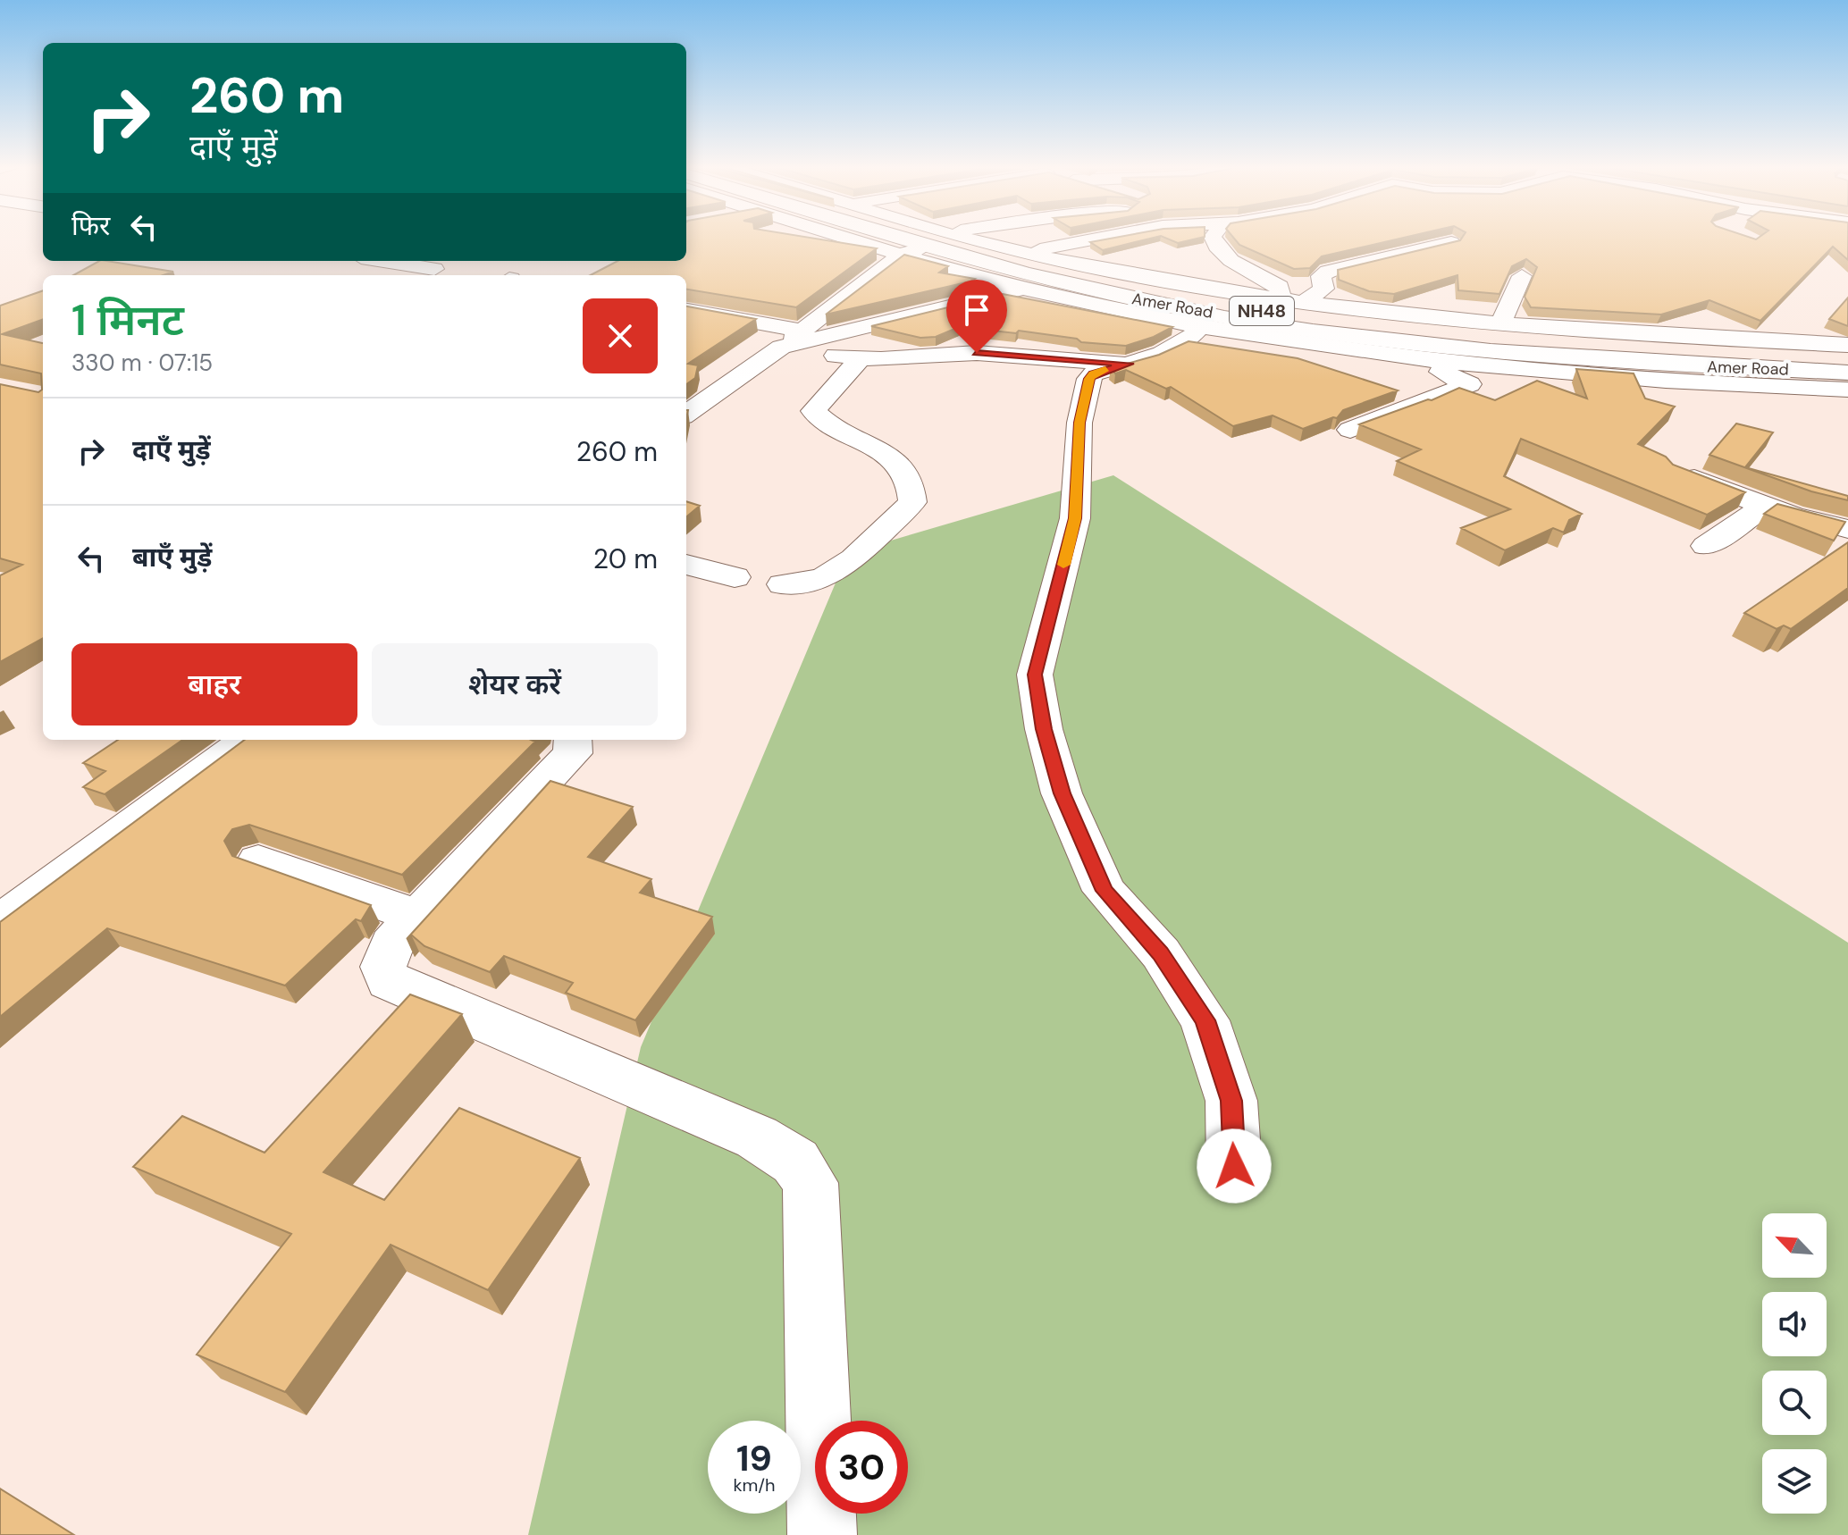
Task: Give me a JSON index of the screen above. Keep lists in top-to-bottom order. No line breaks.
{"streets":{"main road":["Amer Road","NH48"]},"north":"top left","page":{"turn":["260 m","दाएँ मुड़ें"],"then":"फिर","heading":["1 मिनट","330 m · 07:15"],"list":[{"name":"दाएँ मुड़ें","value":"260 m"},{"name":"बाएँ मुड़ें","value":"20 m"}],"buttons":["बाहर","शेयर करें"],"speed":"19 km/h","limit":"30"}}
